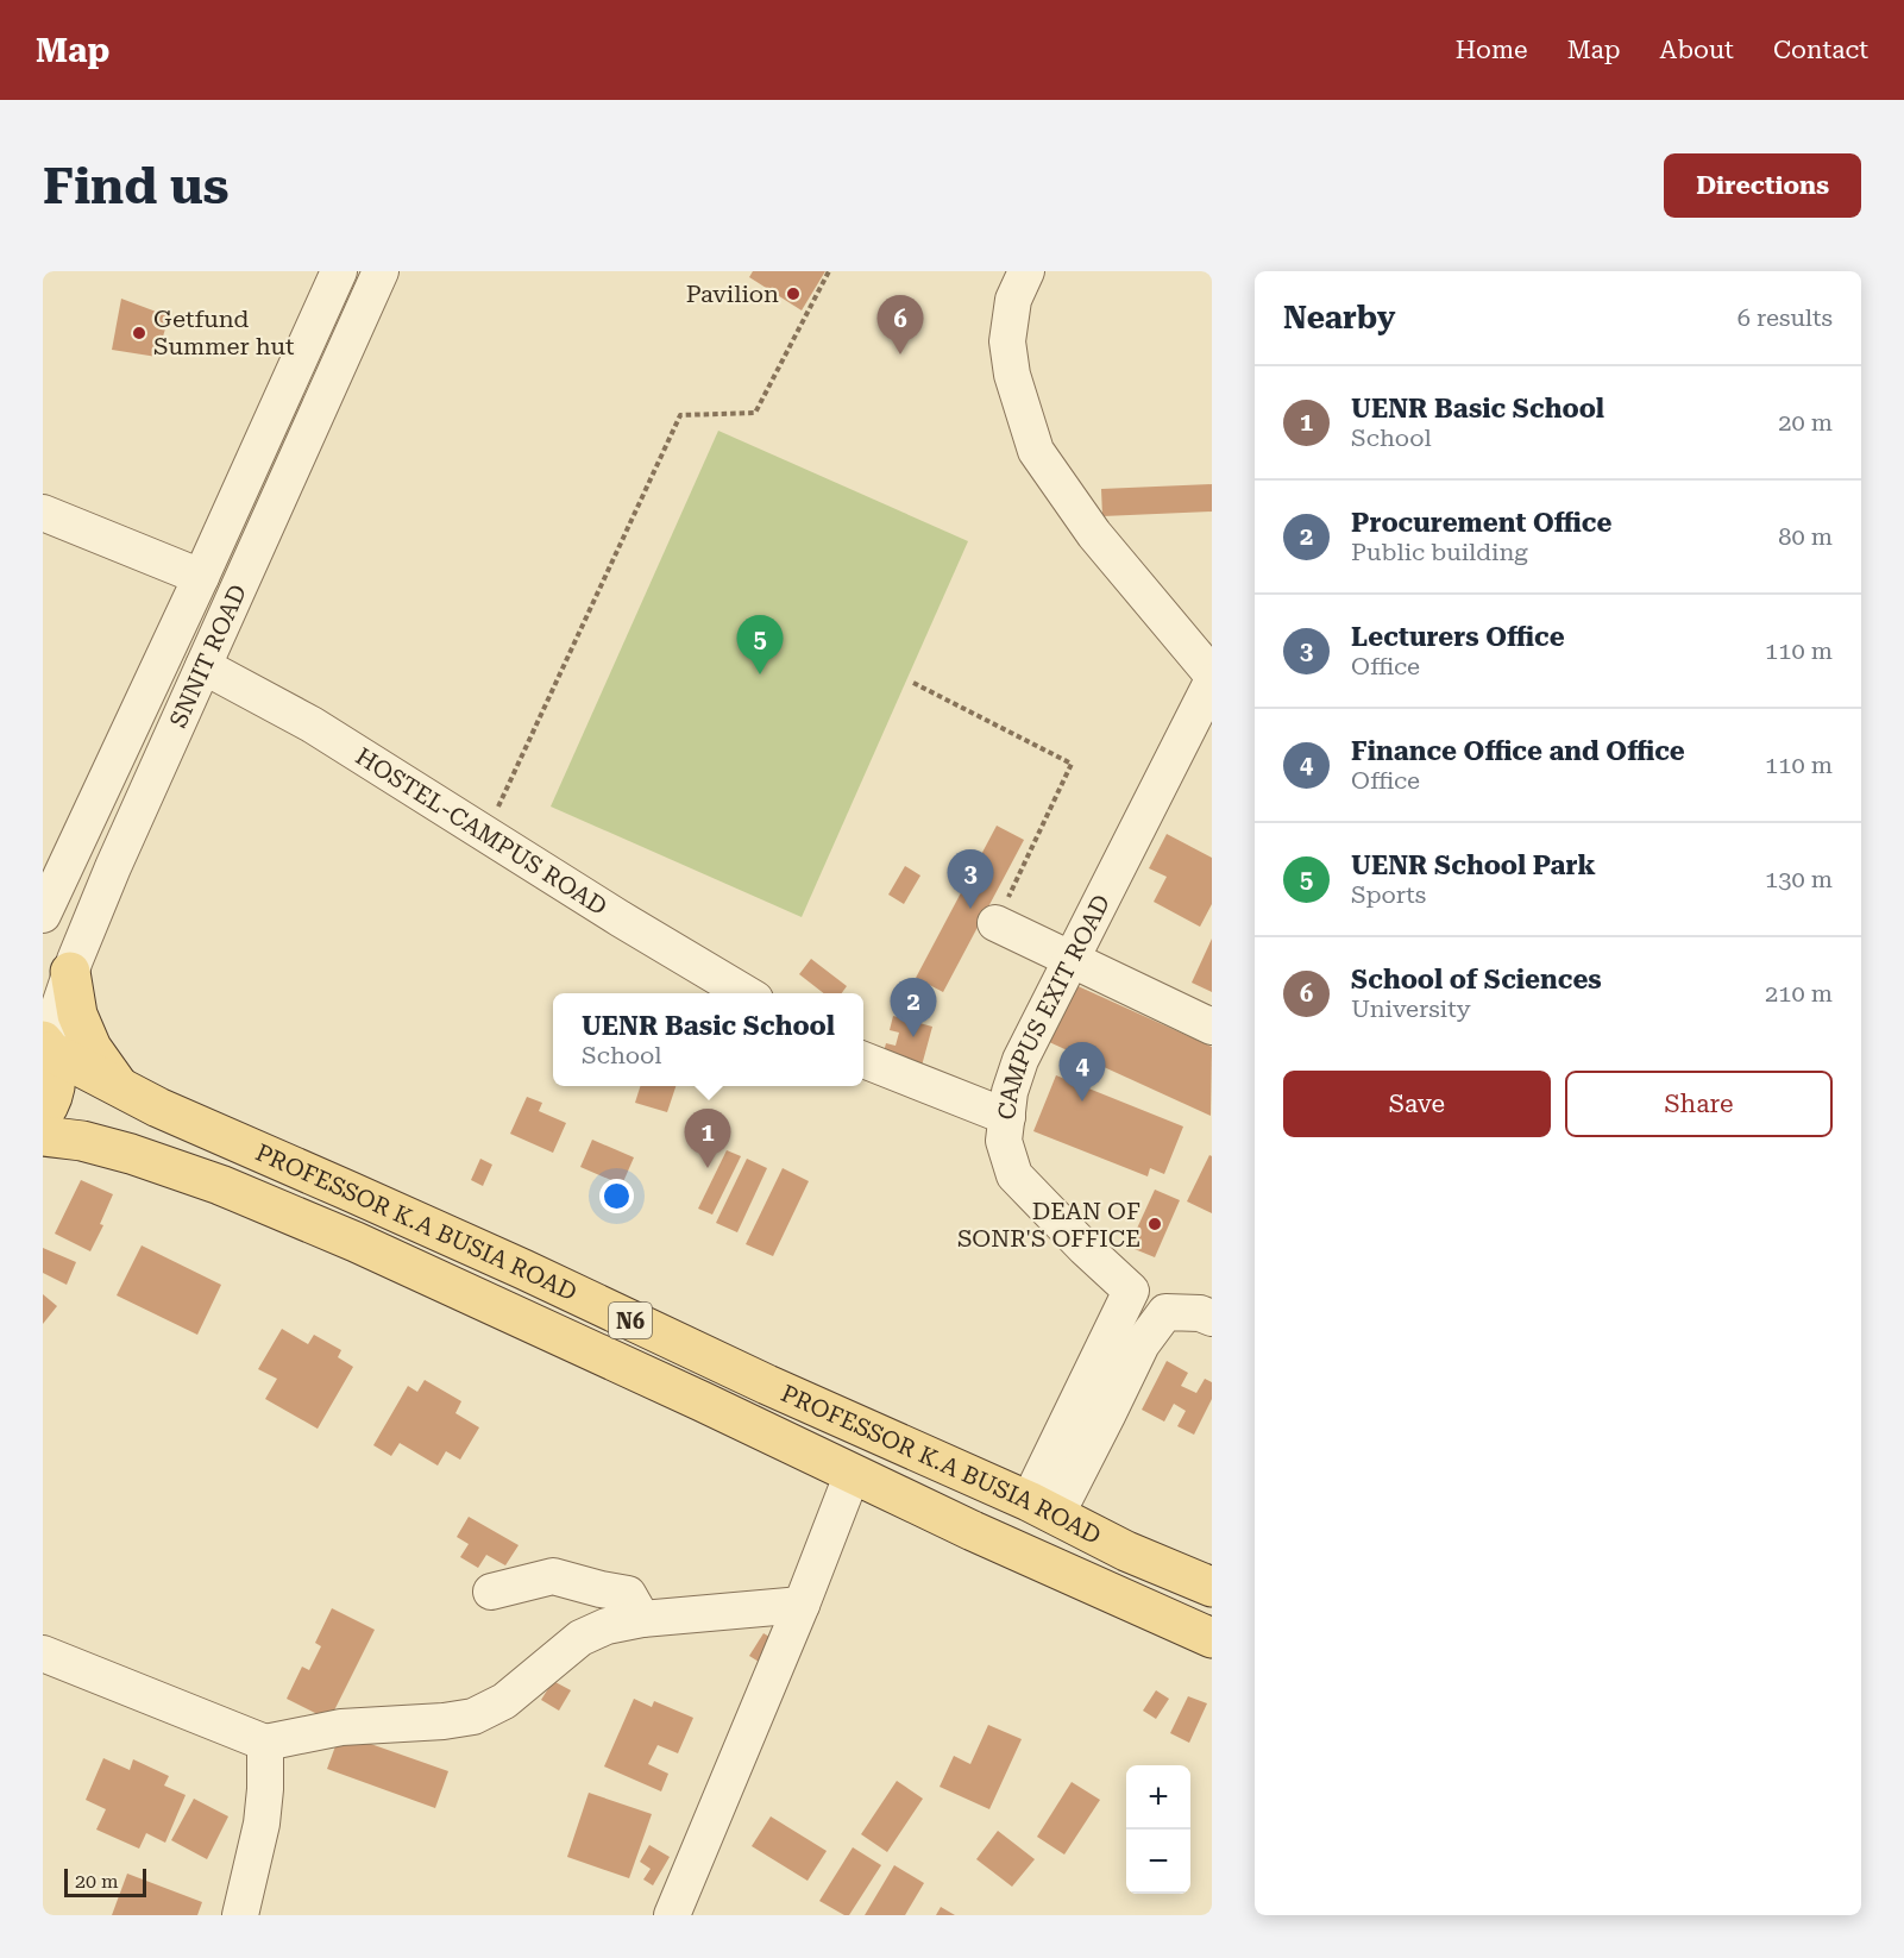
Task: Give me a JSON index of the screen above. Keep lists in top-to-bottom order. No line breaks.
{"streets":{"main road":["PROFESSOR K.A BUSIA ROAD","N6"],"street":["SNNIT ROAD","HOSTEL-CAMPUS ROAD","CAMPUS EXIT ROAD"]},"crossings":[["SNNIT ROAD","HOSTEL-CAMPUS ROAD"],["SNNIT ROAD","PROFESSOR K.A BUSIA ROAD"],["CAMPUS EXIT ROAD","PROFESSOR K.A BUSIA ROAD"]],"places":["Pavilion","Getfund Summer hut","DEAN OF SONR'S OFFICE"],"scale_bar":"20 m","page":{"header":"Map","nav":["Home","Map","About","Contact"],"buttons":["Directions",["Save","Share"]],"title":"Find us","heading":["Nearby","6 results"],"pins":["6","5","3","2","4","1"],"list":[{"mark":"1","name":"UENR Basic School","note":"School","value":"20 m"},{"mark":"2","name":"Procurement Office","note":"Public building","value":"80 m"},{"mark":"3","name":"Lecturers Office","note":"Office","value":"110 m"},{"mark":"4","name":"Finance Office and Office","note":"Office","value":"110 m"},{"mark":"5","name":"UENR School Park","note":"Sports","value":"130 m"},{"mark":"6","name":"School of Sciences","note":"University","value":"210 m"}],"popup":["UENR Basic School","School"],"map_buttons":["+","−"],"scale":"20 m"}}
